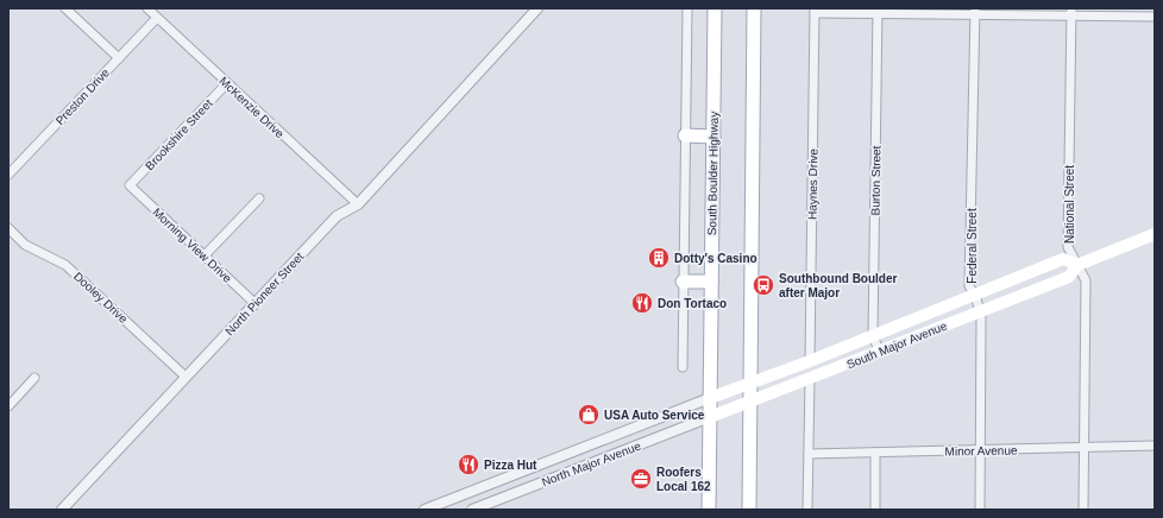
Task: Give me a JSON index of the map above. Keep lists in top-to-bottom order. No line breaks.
{"streets":{"main road":["South Boulder Highway","South Major Avenue"],"street":["Preston Drive","McKenzie Drive","Brookshire Street","Burton Street","Haynes Drive","National Street","Morning View Drive","Federal Street","North Pioneer Street","Dooley Drive","Minor Avenue","North Major Avenue"]},"crossings":[["Preston Drive","McKenzie Drive"],["McKenzie Drive","Brookshire Street"],["McKenzie Drive","North Pioneer Street"],["Brookshire Street","Morning View Drive"],["South Boulder Highway","South Major Avenue"],["South Boulder Highway","North Major Avenue"],["Burton Street","South Major Avenue"],["Haynes Drive","South Major Avenue"],["National Street","South Major Avenue"],["National Street","Minor Avenue"],["Morning View Drive","North Pioneer Street"],["Federal Street","South Major Avenue"],["Federal Street","Minor Avenue"],["North Pioneer Street","Dooley Drive"],["South Major Avenue","North Major Avenue"]],"places":{"building":["Dotty's Casino"],"bus stop":["Southbound Boulder after Major"],"restaurant":["Don Tortaco","Pizza Hut"],"shop":["USA Auto Service"],"office":["Roofers Local 162"]}}
